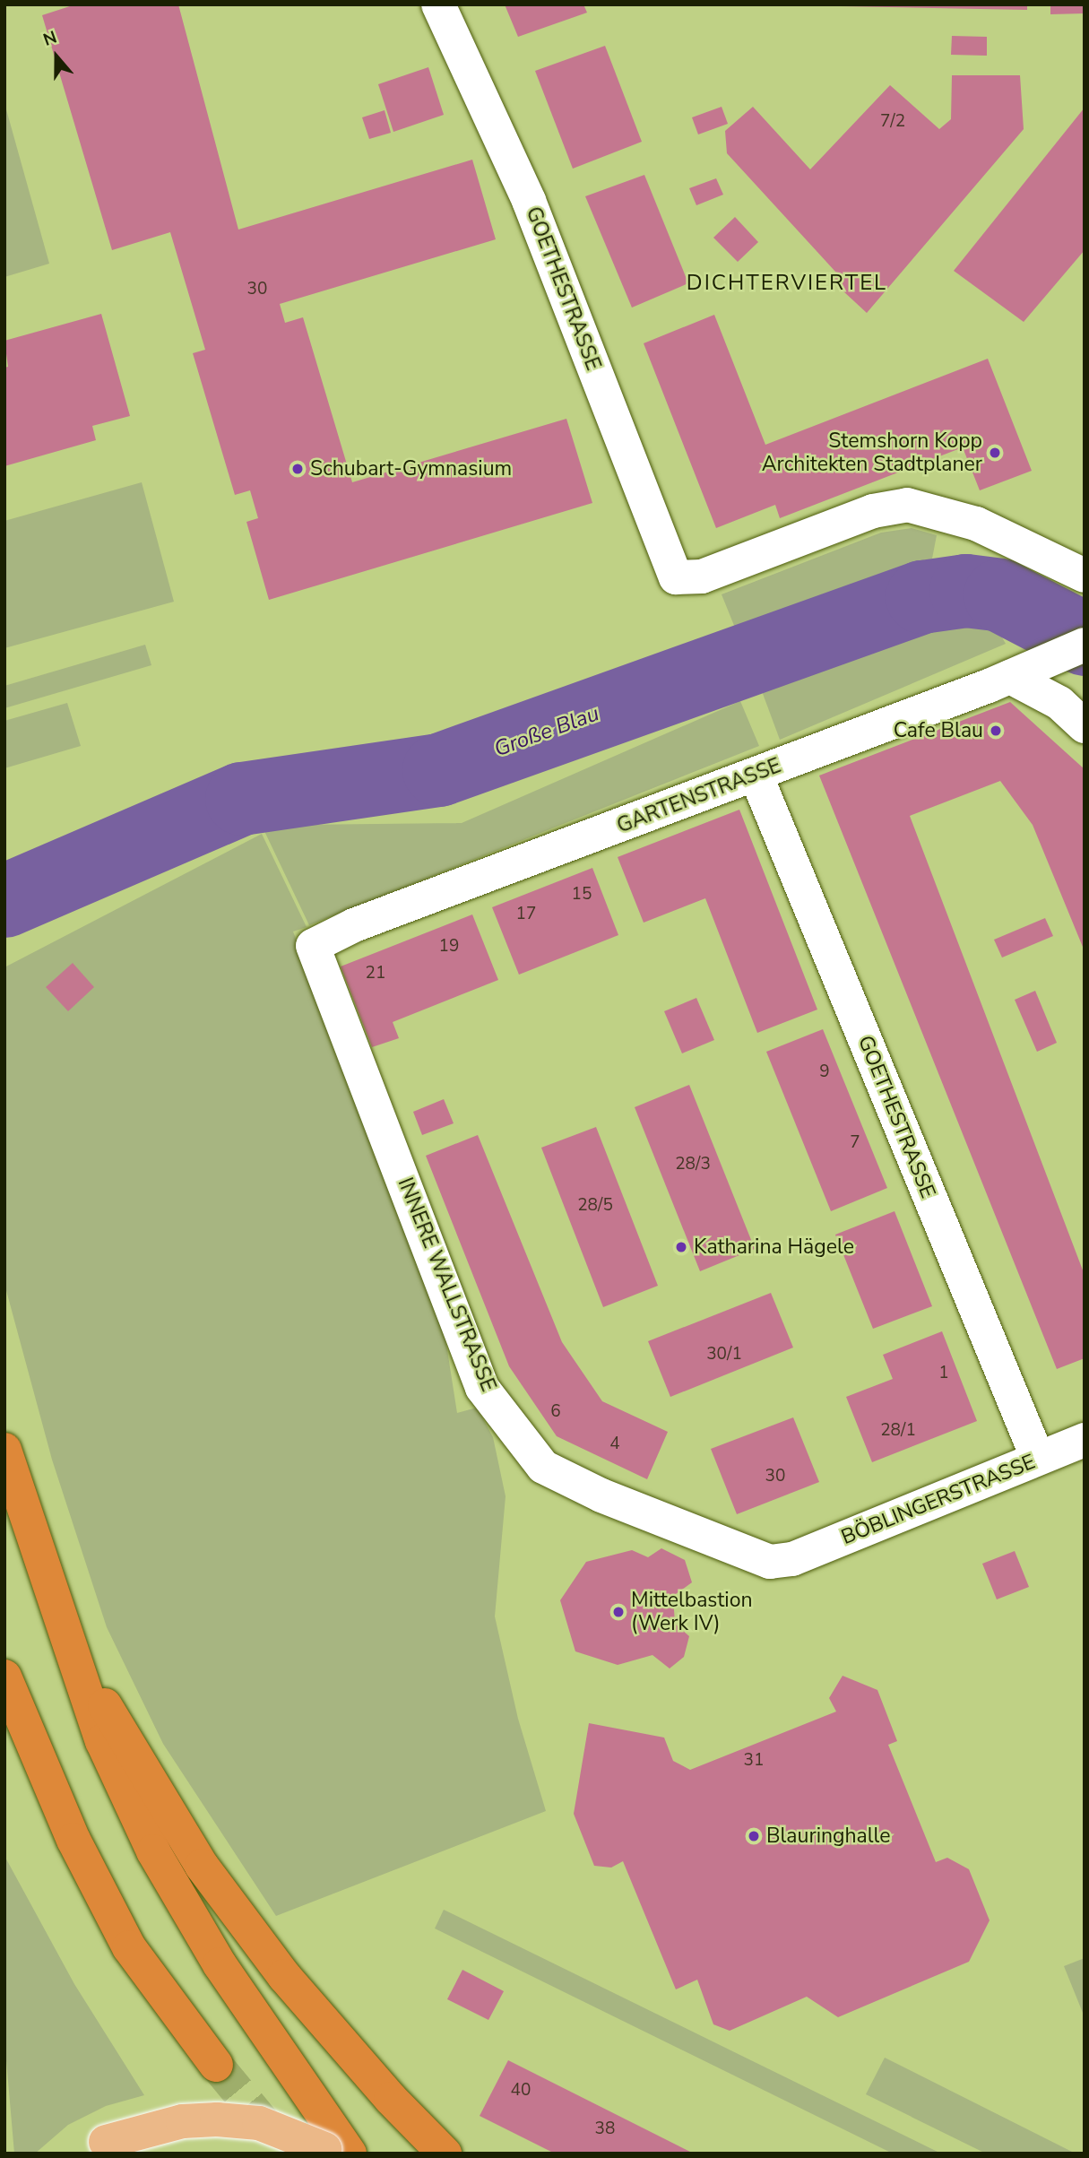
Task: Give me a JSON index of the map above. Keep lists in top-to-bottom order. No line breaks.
{"streets":{"street":["GOETHESTRASSE","GARTENSTRASSE","INNERE WALLSTRASSE","BÖBLINGERSTRASSE"]},"crossings":[["GOETHESTRASSE","GARTENSTRASSE"],["GOETHESTRASSE","BÖBLINGERSTRASSE"],["GARTENSTRASSE","INNERE WALLSTRASSE"],["INNERE WALLSTRASSE","BÖBLINGERSTRASSE"]],"districts":["DICHTERVIERTEL"],"water":["Große Blau"],"places":["Stemshorn Kopp Architekten Stadtplaner","Schubart-Gymnasium","Cafe Blau","Katharina Hägele","Mittelbastion (Werk IV)","Blauringhalle"],"house_numbers":["7/2","30","15","17","19","21","9","7","28/3","28/5","30/1","1","6","28/1","4","30","31","40","38"],"north":"top"}
